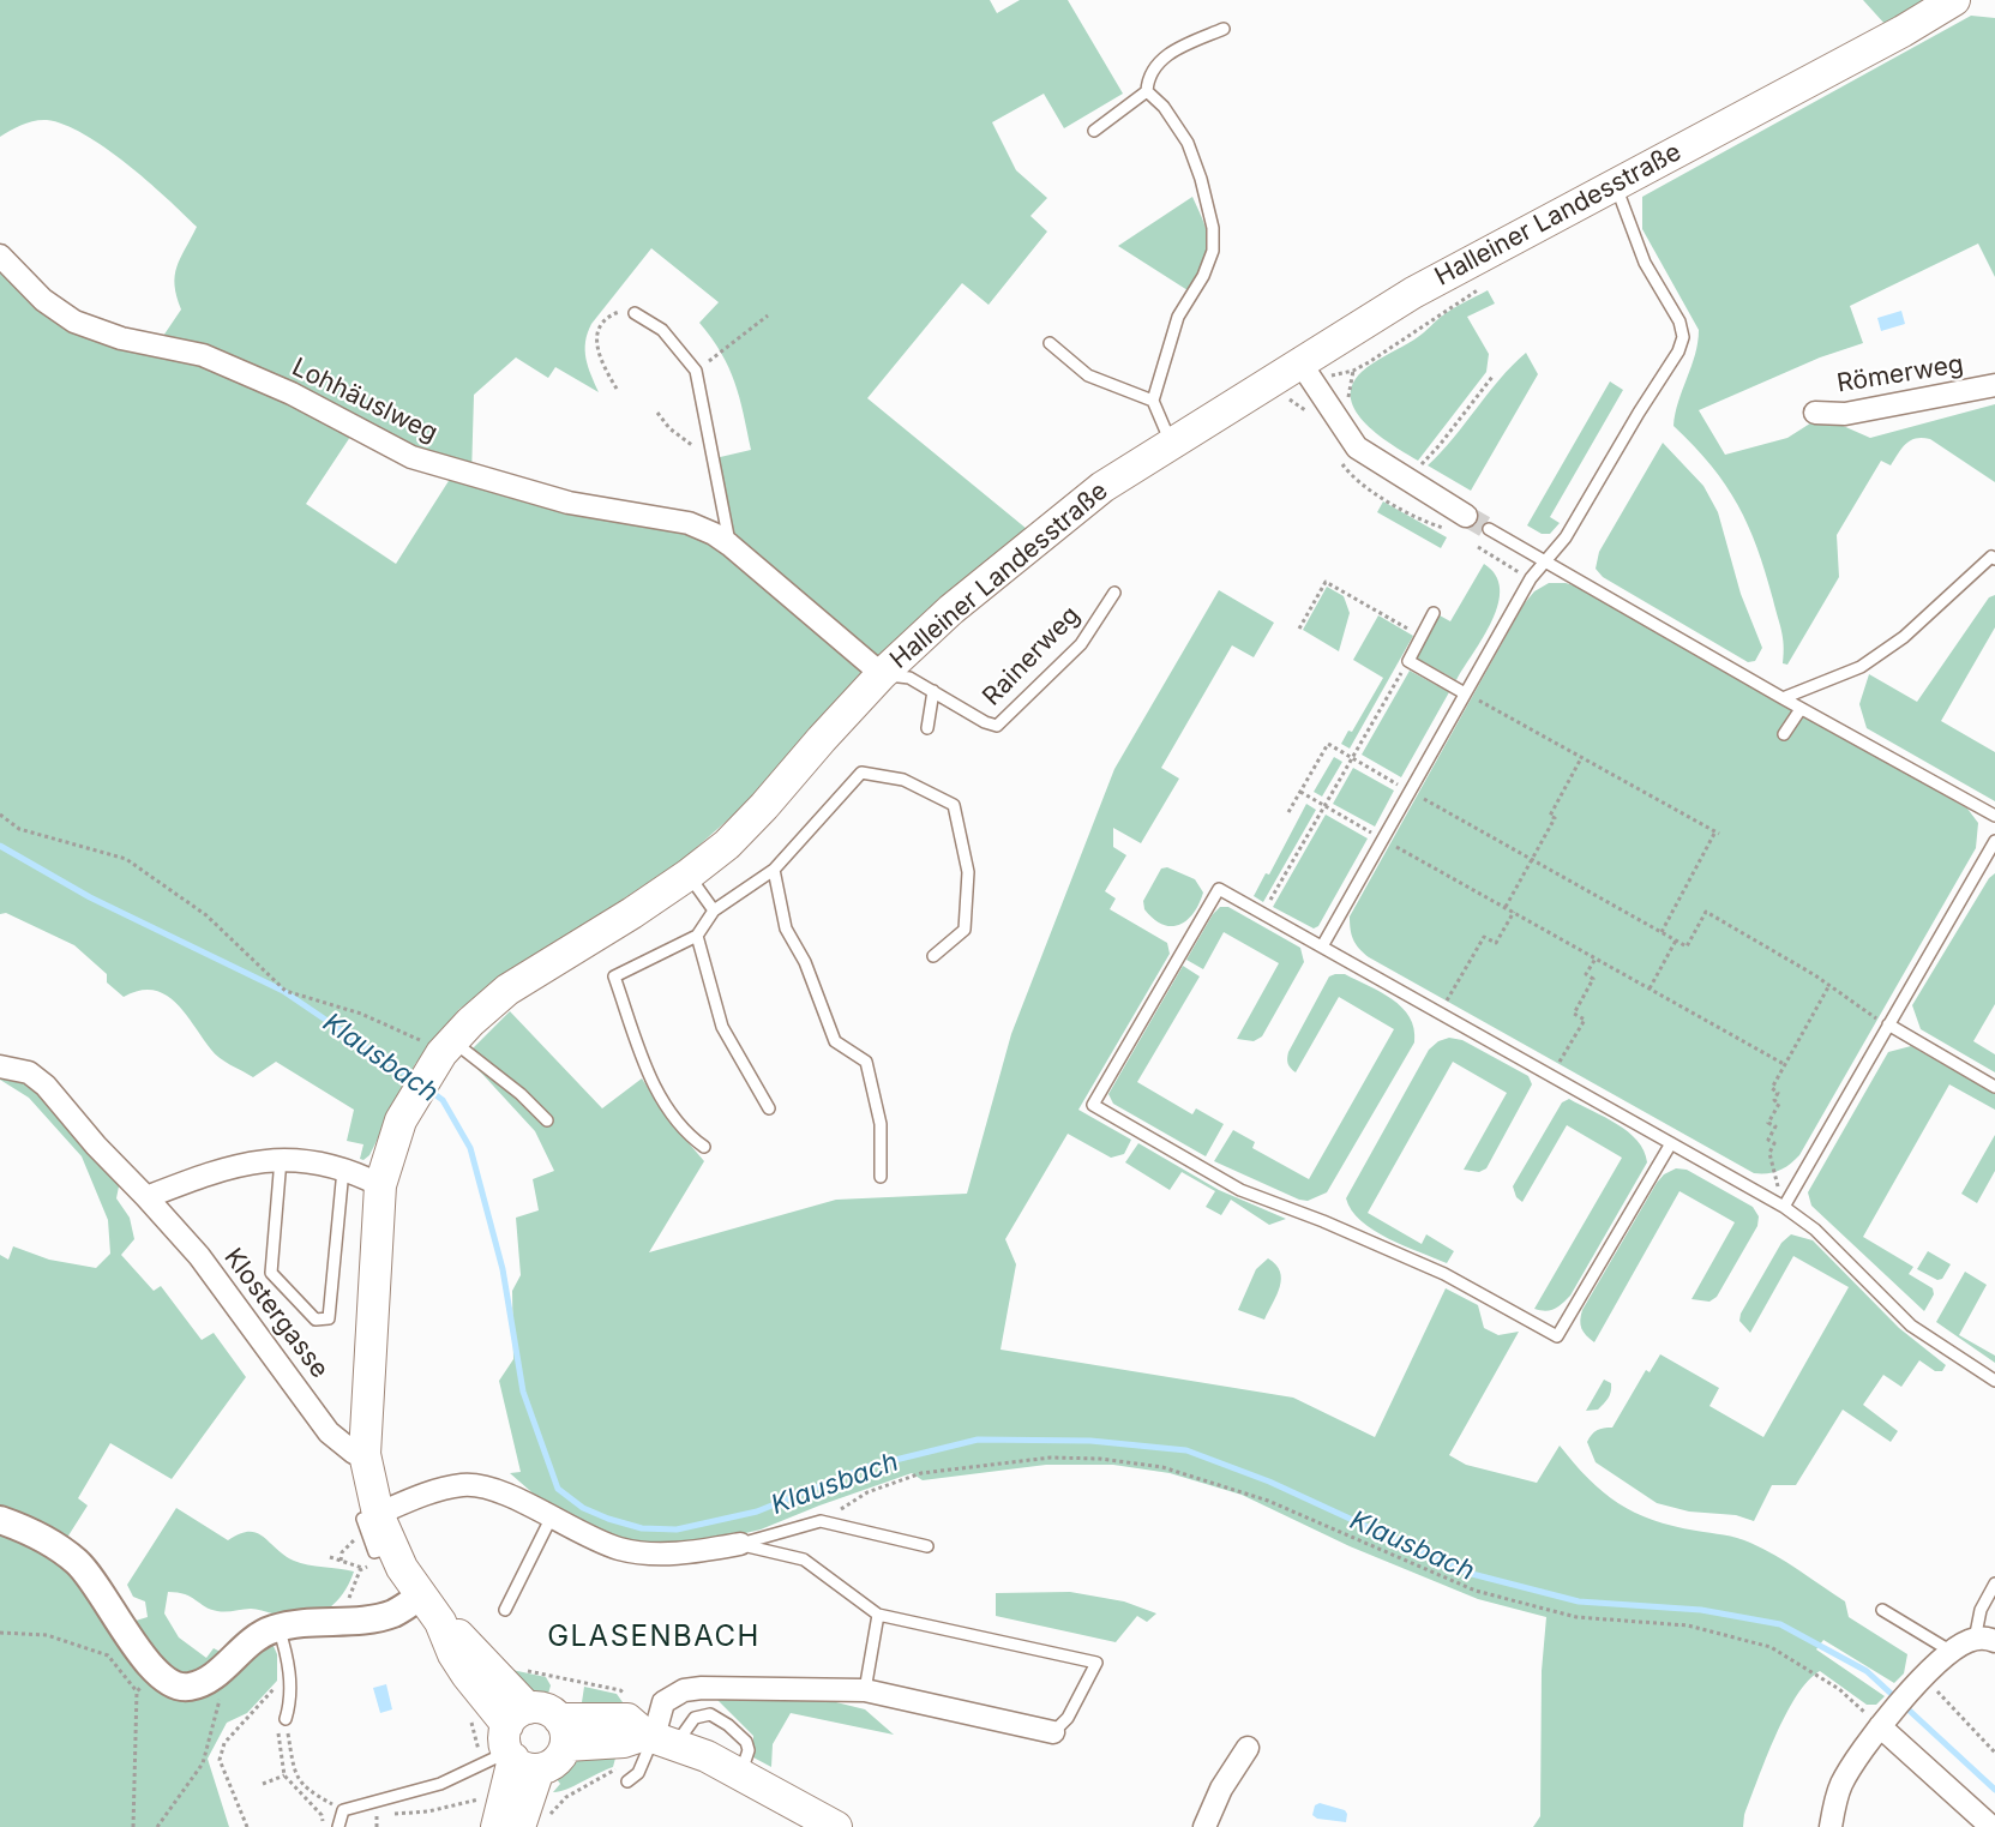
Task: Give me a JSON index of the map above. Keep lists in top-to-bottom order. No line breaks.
{"streets":{"main road":["Halleiner Landesstraße"],"street":["Römerweg","Lohhäuslweg","Klostergasse"],"lane":["Rainerweg"]},"crossings":[["Halleiner Landesstraße","Lohhäuslweg"],["Halleiner Landesstraße","Rainerweg"],["Halleiner Landesstraße","Klostergasse"],["Lohhäuslweg","Rainerweg"]],"districts":["GLASENBACH"],"water":["Klausbach"]}
